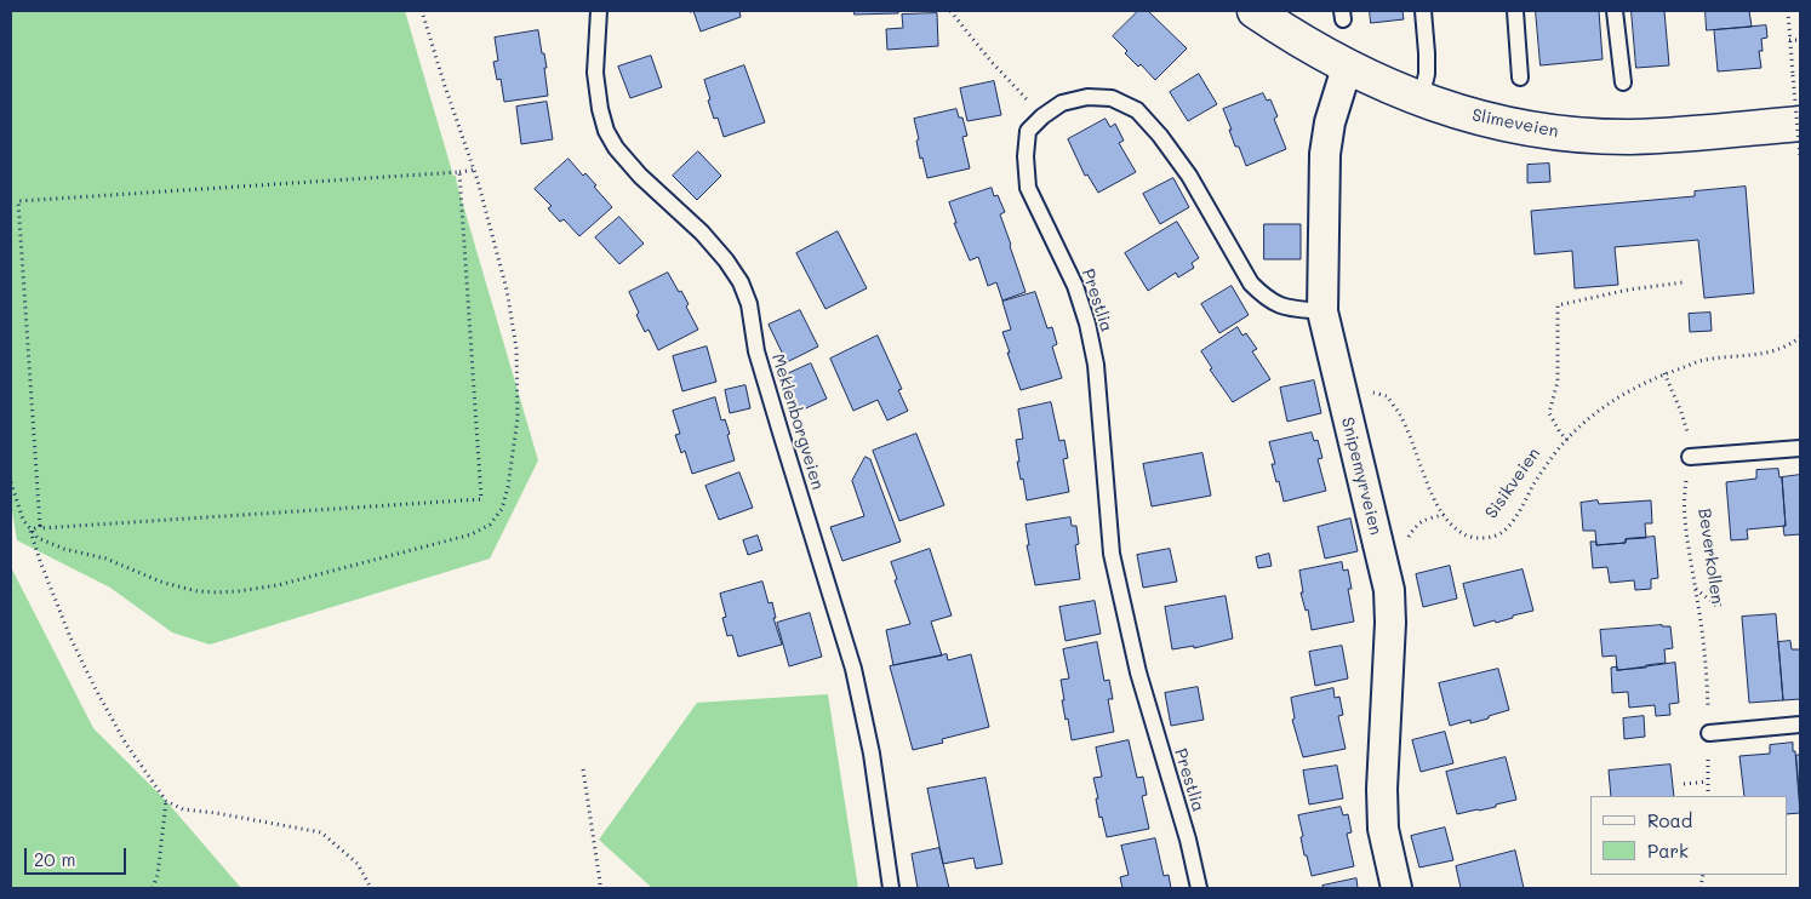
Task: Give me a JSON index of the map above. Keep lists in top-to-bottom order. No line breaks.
{"streets":{"street":["Slimeveien","Snipemyrveien"],"lane":["Prestlia","Meklenborgveien"],"path":["Sisikveien","Beverkollen"]},"crossings":[["Slimeveien","Snipemyrveien"],["Prestlia","Snipemyrveien"],["Snipemyrveien","Sisikveien"]],"legend":["Road","Park"],"scale_bar":"20 m"}
